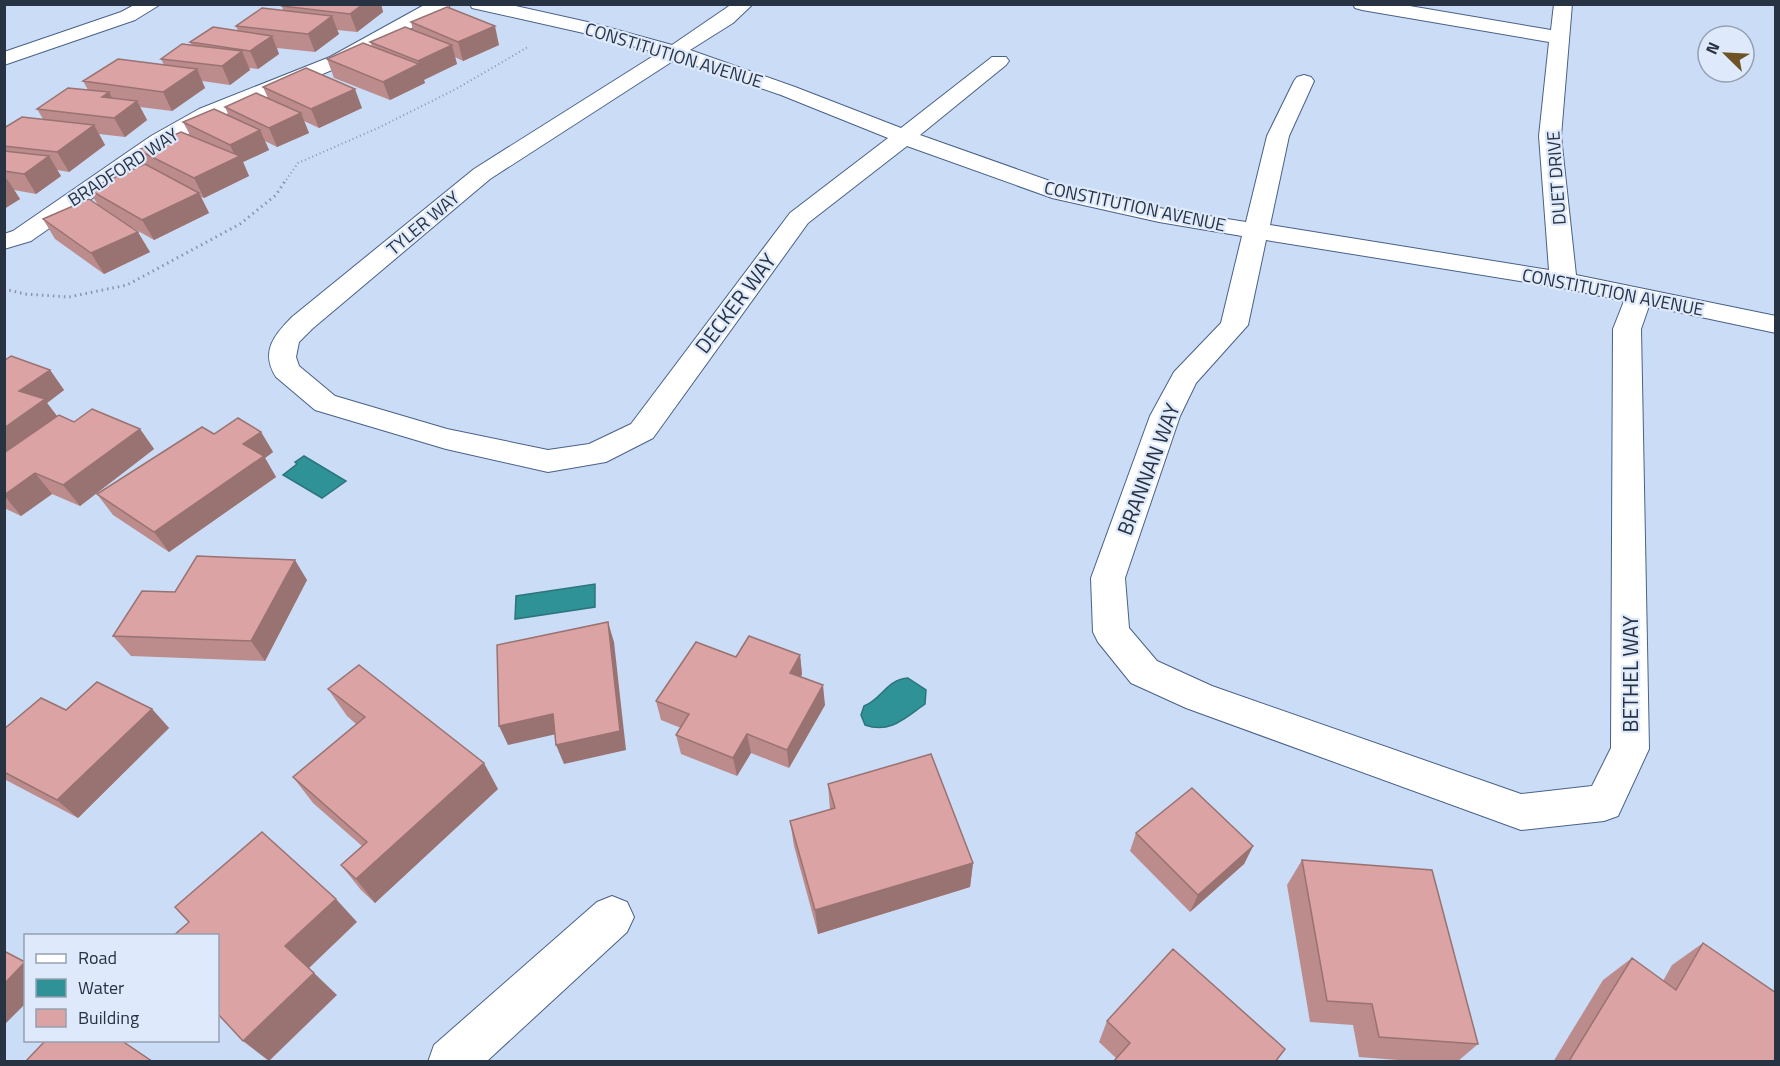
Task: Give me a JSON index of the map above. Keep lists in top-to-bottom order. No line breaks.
{"streets":{"street":["CONSTITUTION AVENUE","BRADFORD WAY","DUET DRIVE","TYLER WAY","DECKER WAY","BRANNAN WAY","BETHEL WAY"]},"crossings":[["CONSTITUTION AVENUE","DUET DRIVE"],["CONSTITUTION AVENUE","TYLER WAY"],["CONSTITUTION AVENUE","DECKER WAY"],["CONSTITUTION AVENUE","BRANNAN WAY"],["CONSTITUTION AVENUE","BETHEL WAY"],["TYLER WAY","DECKER WAY"],["BRANNAN WAY","BETHEL WAY"]],"legend":["Road","Water","Building"],"north":"top left"}
